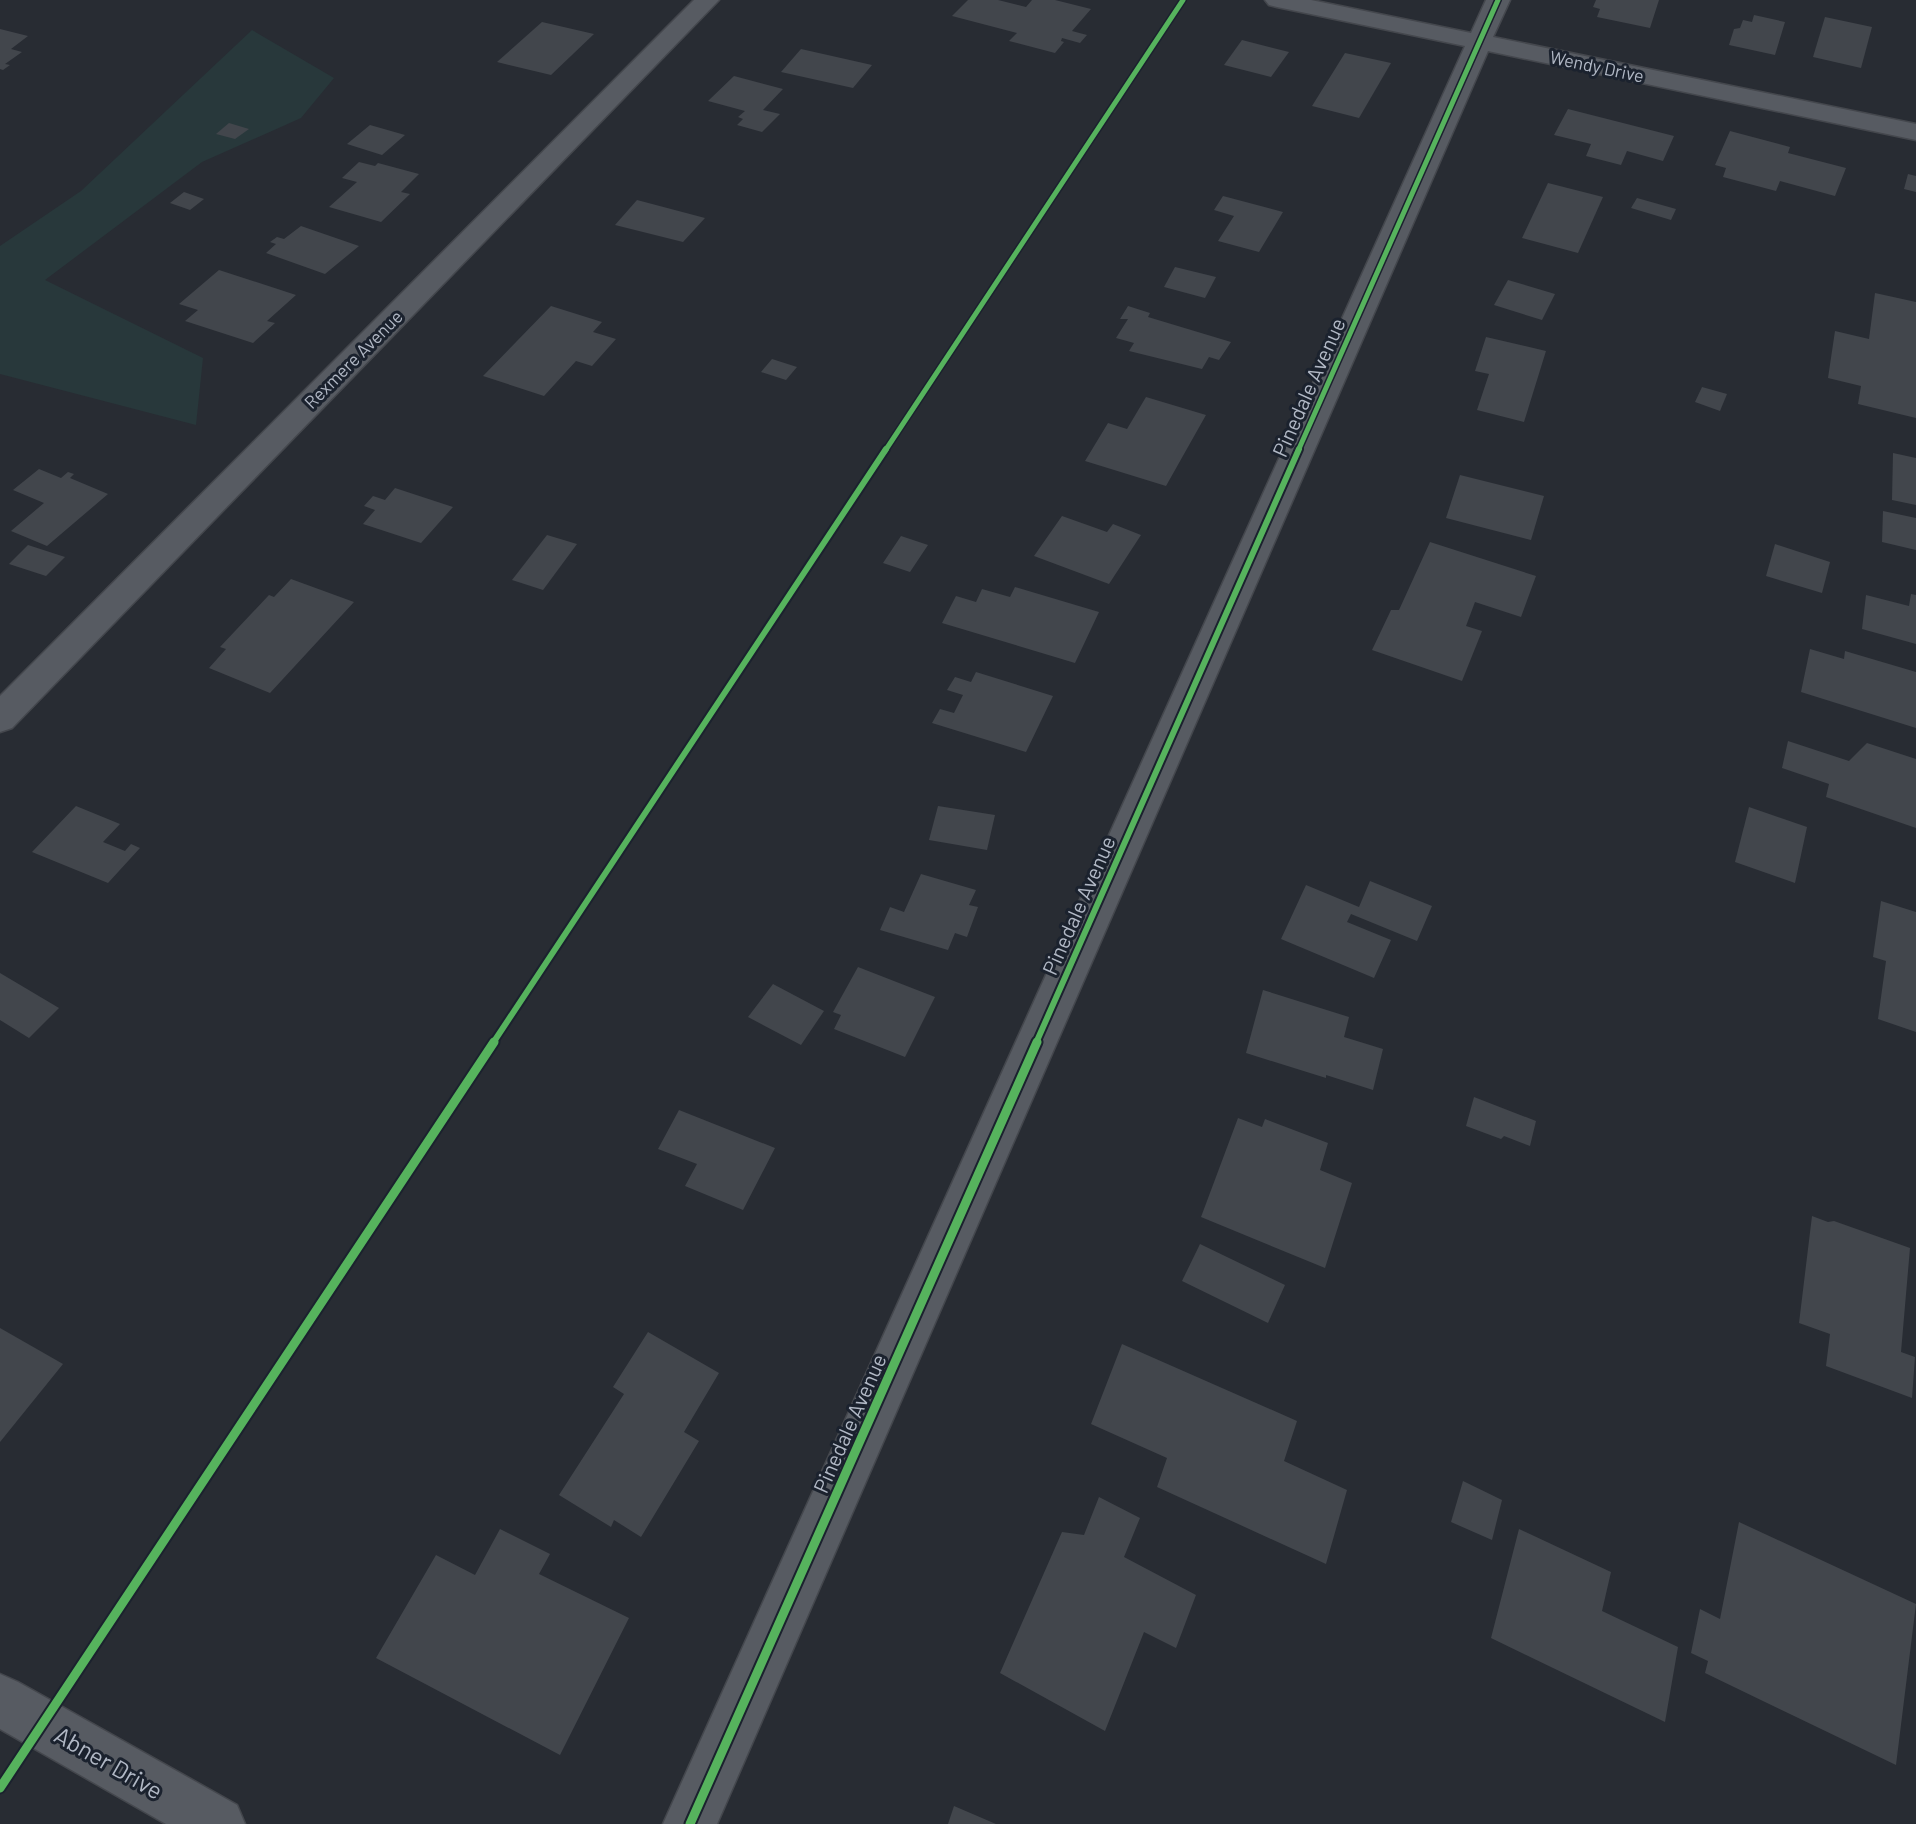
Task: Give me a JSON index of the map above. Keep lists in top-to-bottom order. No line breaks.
{"streets":{"street":["Wendy Drive","Rexmere Avenue","Pinedale Avenue","Abner Drive"]},"crossings":[["Wendy Drive","Pinedale Avenue"]]}
